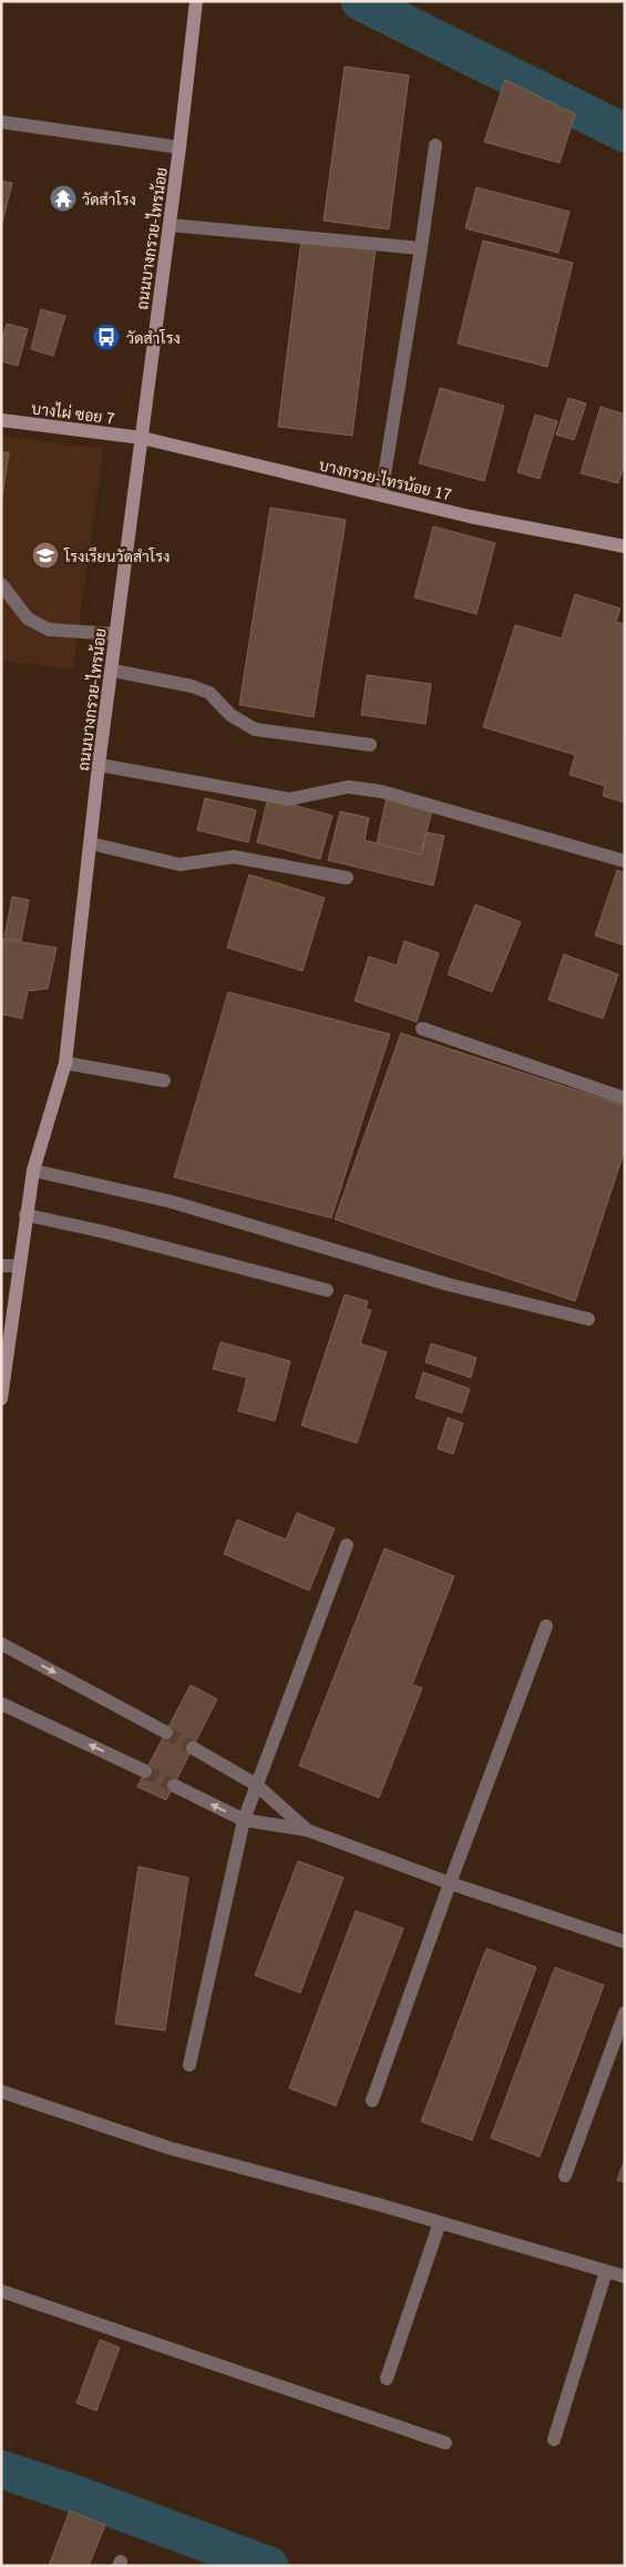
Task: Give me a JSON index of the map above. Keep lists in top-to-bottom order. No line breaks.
{"streets":{"main road":["ถนนบางกรวย-ไทรน้อย","บางไผ่ ซอย 7","บางกรวย-ไทรน้อย 17"]},"crossings":[["ถนนบางกรวย-ไทรน้อย","บางไผ่ ซอย 7"],["ถนนบางกรวย-ไทรน้อย","บางกรวย-ไทรน้อย 17"],["บางไผ่ ซอย 7","บางกรวย-ไทรน้อย 17"]],"places":{"temple":["วัดสําโรง"],"bus stop":["วัดสำโรง"],"school or university":["โรงเรียนวัดสำโรง"]}}
